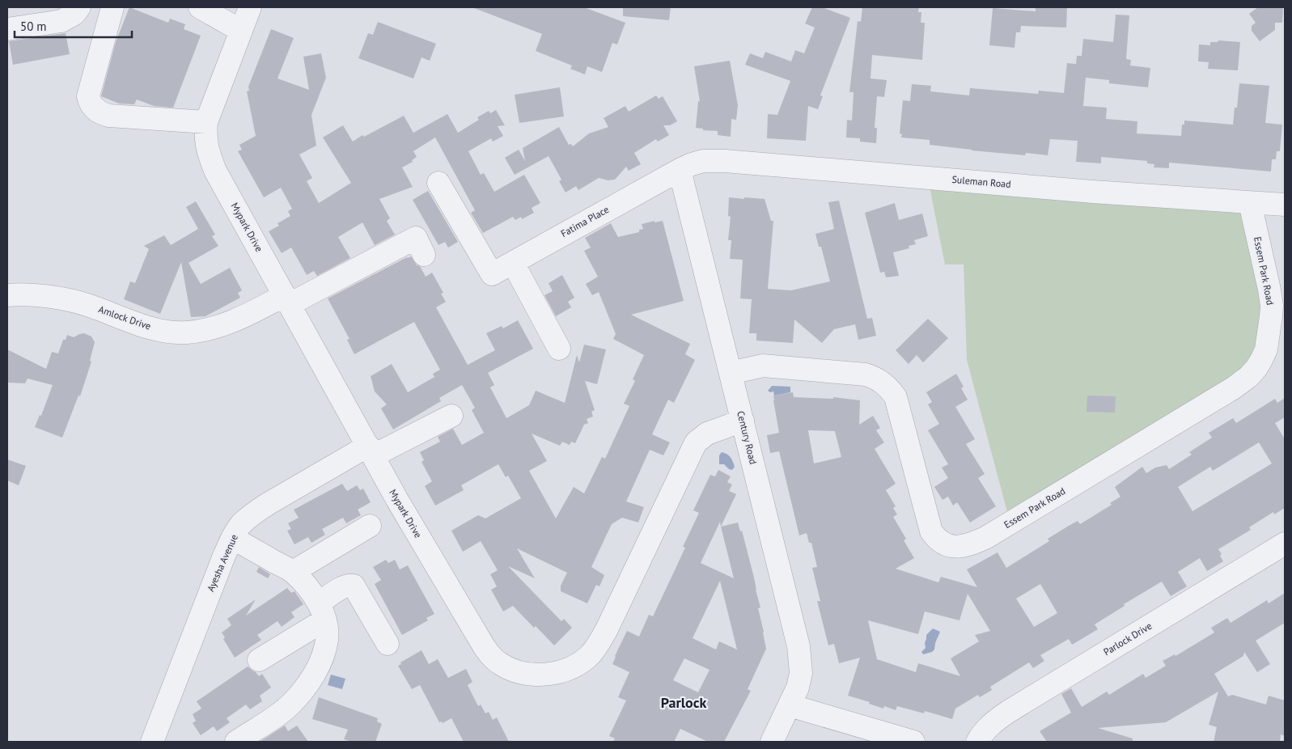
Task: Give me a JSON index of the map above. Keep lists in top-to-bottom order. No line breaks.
{"streets":{"street":["Suleman Road","Fatima Place","Mypark Drive","Essem Park Road","Amlock Drive","Century Road","Ayesha Avenue","Parlock Drive"]},"crossings":[["Suleman Road","Fatima Place"],["Suleman Road","Essem Park Road"],["Suleman Road","Century Road"],["Fatima Place","Century Road"],["Mypark Drive","Amlock Drive"],["Mypark Drive","Century Road"],["Mypark Drive","Ayesha Avenue"],["Essem Park Road","Century Road"]],"districts":["Parlock"],"scale_bar":"50 m"}
